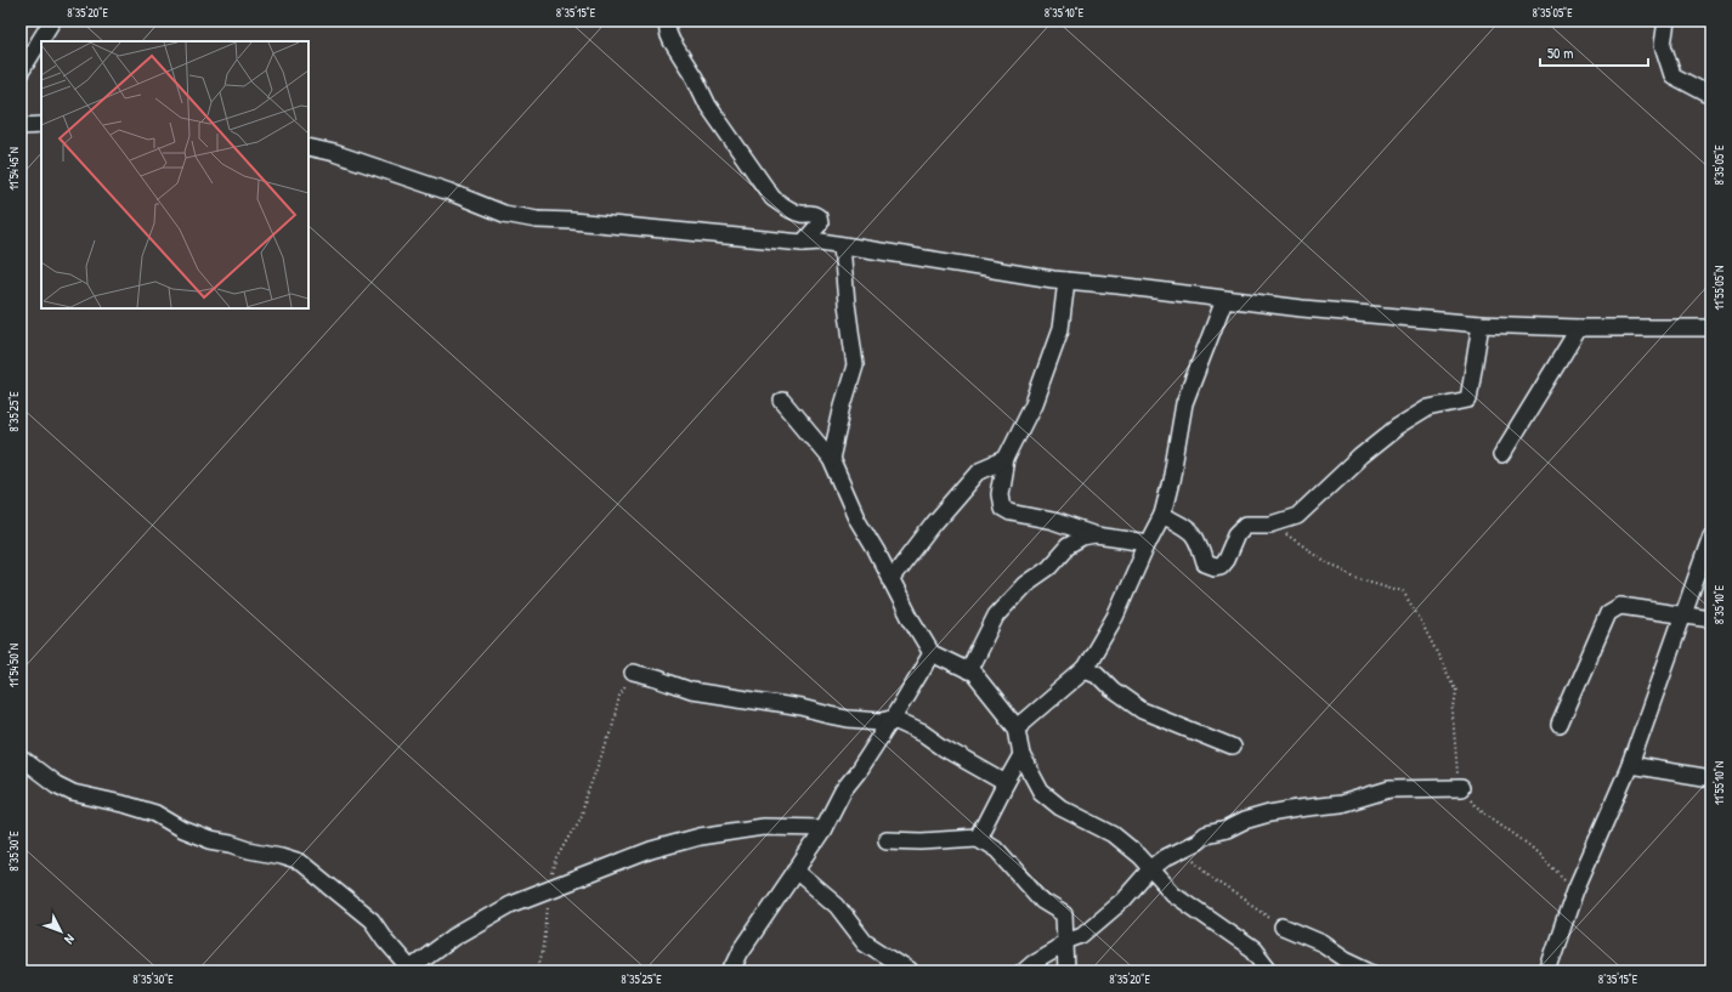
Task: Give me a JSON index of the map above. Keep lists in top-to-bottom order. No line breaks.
{"scale_bar":"50 m","north":"bottom right","coordinates":["8°35'20\"E","8°35'15\"E","8°35'10\"E","8°35'05\"E","11°54'45\"N","11°55'05\"N","8°35'25\"E","11°54'50\"N","11°55'10\"N","8°35'30\"E"]}
